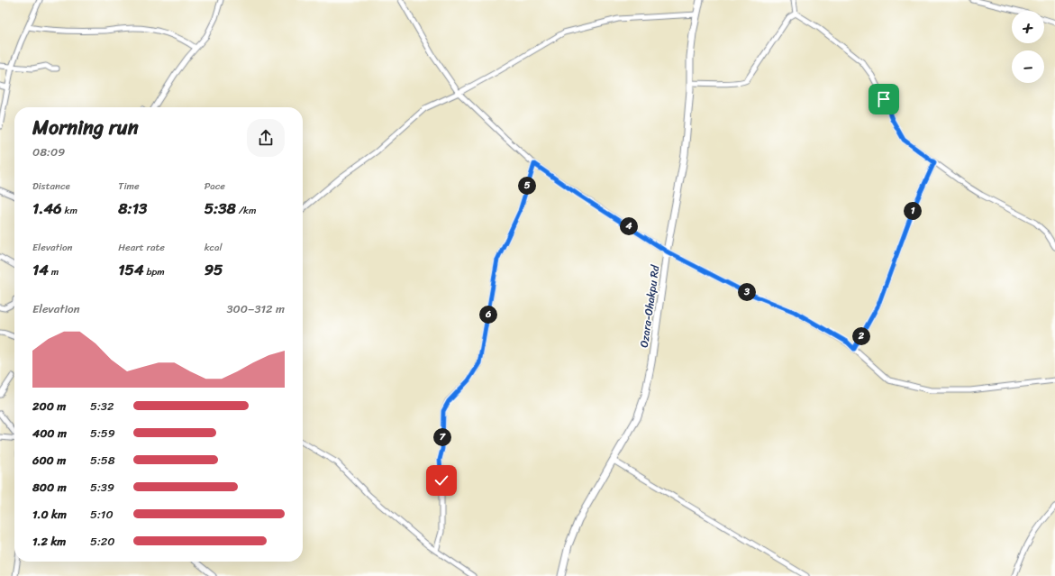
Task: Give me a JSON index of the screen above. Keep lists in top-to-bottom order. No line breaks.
{"streets":{"main road":["Ozara-Ohakpu Rd"]},"page":{"map_buttons":["+","−"],"heading":["Morning run","08:09"],"stats":[["Distance","1.46 km"],["Time","8:13"],["Pace","5:38 /km"],["Elevation","14 m"],["Heart rate","154 bpm"],["kcal","95"]],"pins":["5","1","4","3","6","2","7"],"chart":["Elevation","300–312 m"],"list":[{"name":"200 m","note":"5:32"},{"name":"400 m","note":"5:59"},{"name":"600 m","note":"5:58"},{"name":"800 m","note":"5:39"},{"name":"1.0 km","note":"5:10"},{"name":"1.2 km","note":"5:20"}]}}
